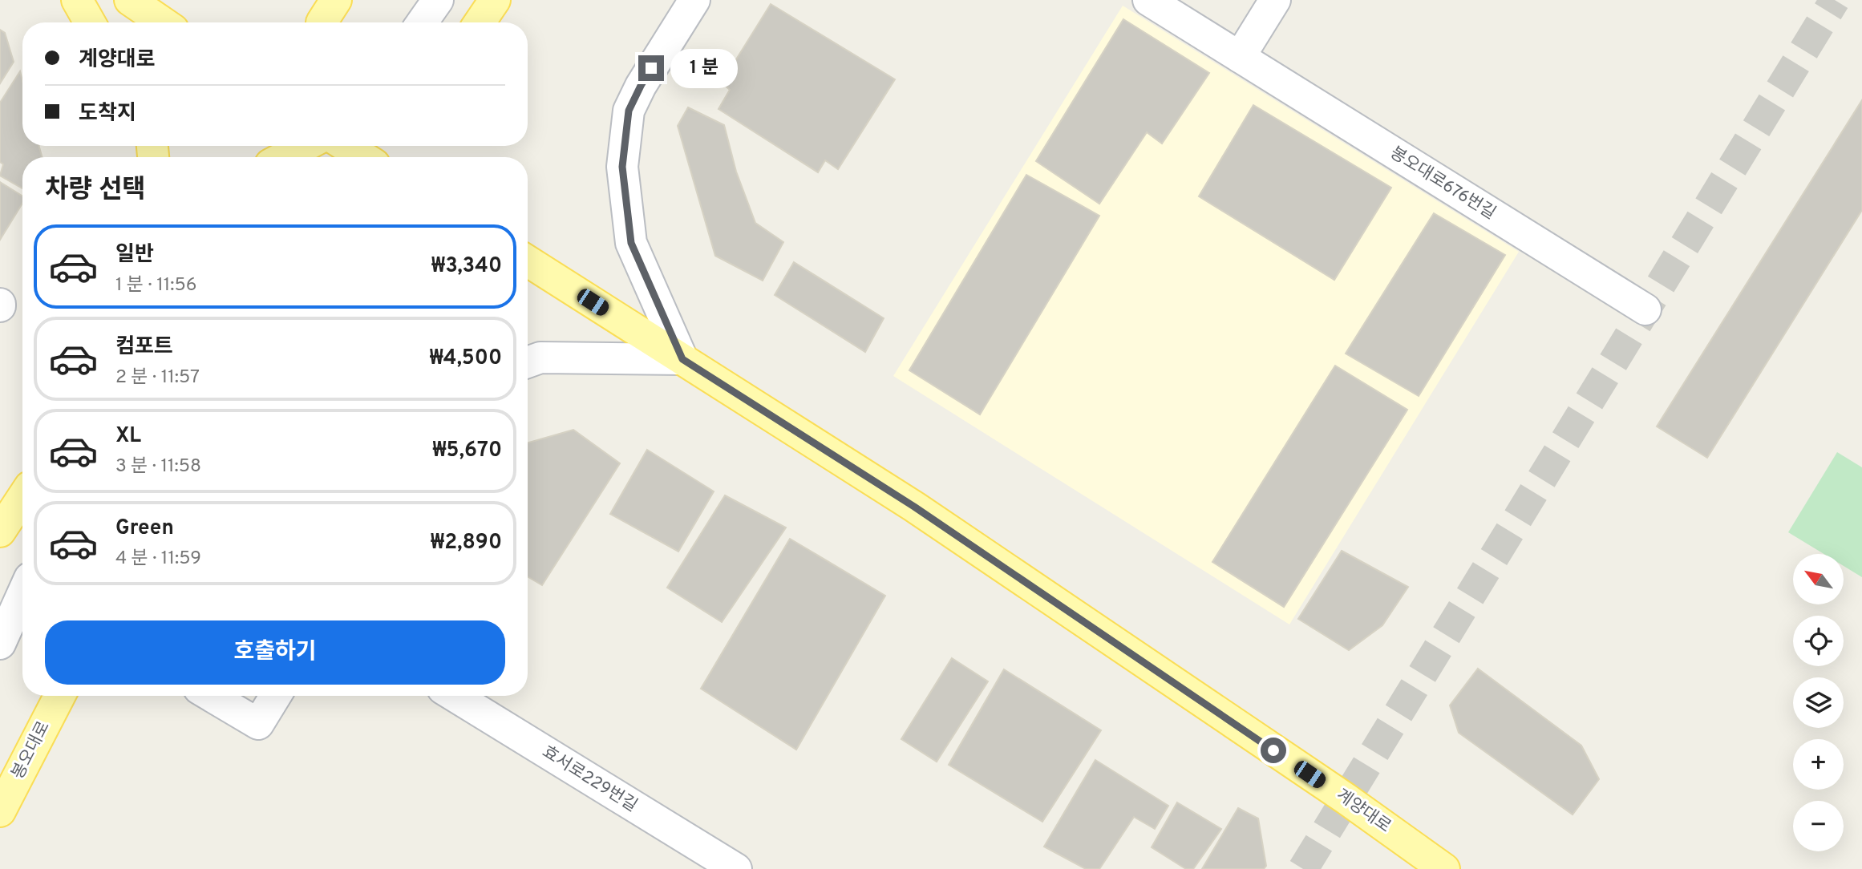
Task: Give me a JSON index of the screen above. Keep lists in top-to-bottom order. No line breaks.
{"streets":{"main road":["봉오대로","계양대로"],"street":["봉오대로676번길","효서로229번길"]},"north":"top left","page":{"banner":["계양대로","도착지"],"bubble":"1 분","heading":"차량 선택","list":[{"name":"일반","note":"1 분 · 11:56","value":"₩3,340"},{"name":"컴포트","note":"2 분 · 11:57","value":"₩4,500"},{"name":"XL","note":"3 분 · 11:58","value":"₩5,670"},{"name":"Green","note":"4 분 · 11:59","value":"₩2,890"}],"map_buttons":["+","−"],"buttons":"호출하기"}}
